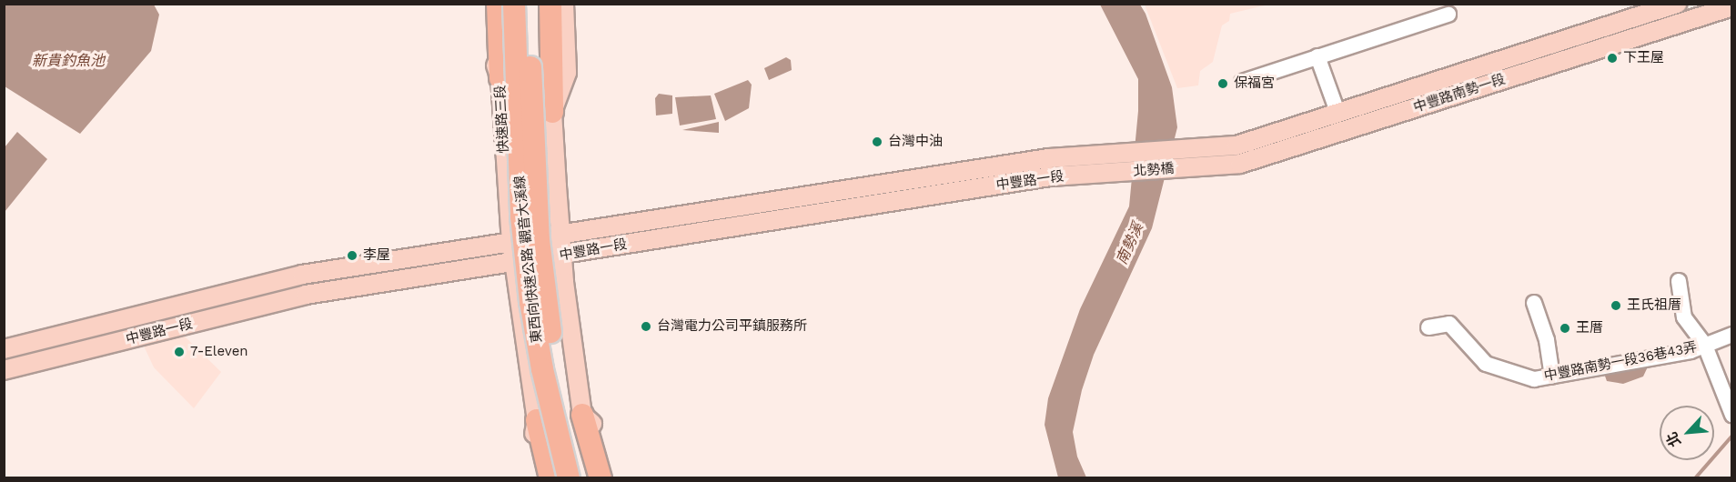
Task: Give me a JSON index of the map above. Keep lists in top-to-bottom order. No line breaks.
{"streets":{"highway":["東西向快速公路 觀音大溪線"],"main road":["中豐路南勢一段","快速路三段","北勢橋","中豐路一段"],"street":["中豐路南勢一段36巷43弄"]},"crossings":[["中豐路南勢一段","北勢橋"],["快速路三段","中豐路一段"],["北勢橋","中豐路一段"]],"water":["新貴釣魚池","南勢溪"],"places":["下王屋","保福宮","台灣中油","李屋","王氏祖厝","台灣電力公司平鎮服務所","王厝","7-Eleven"],"north":"bottom left"}
